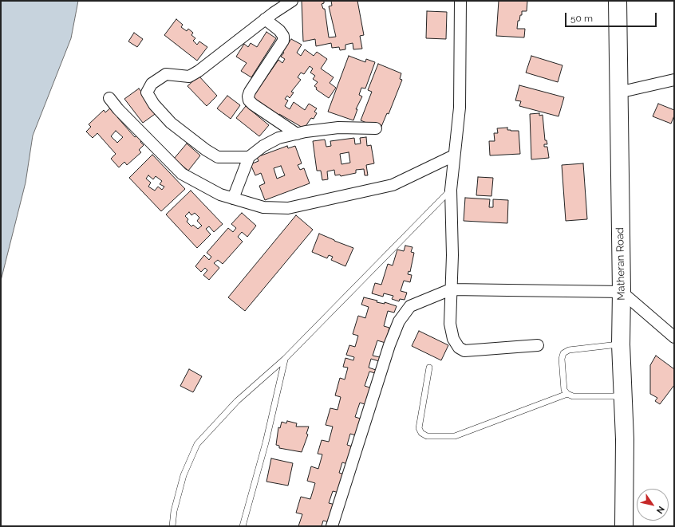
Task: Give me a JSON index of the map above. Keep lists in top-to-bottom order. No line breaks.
{"streets":{"main road":["Matheran Road"]},"scale_bar":"50 m","north":"bottom right"}
